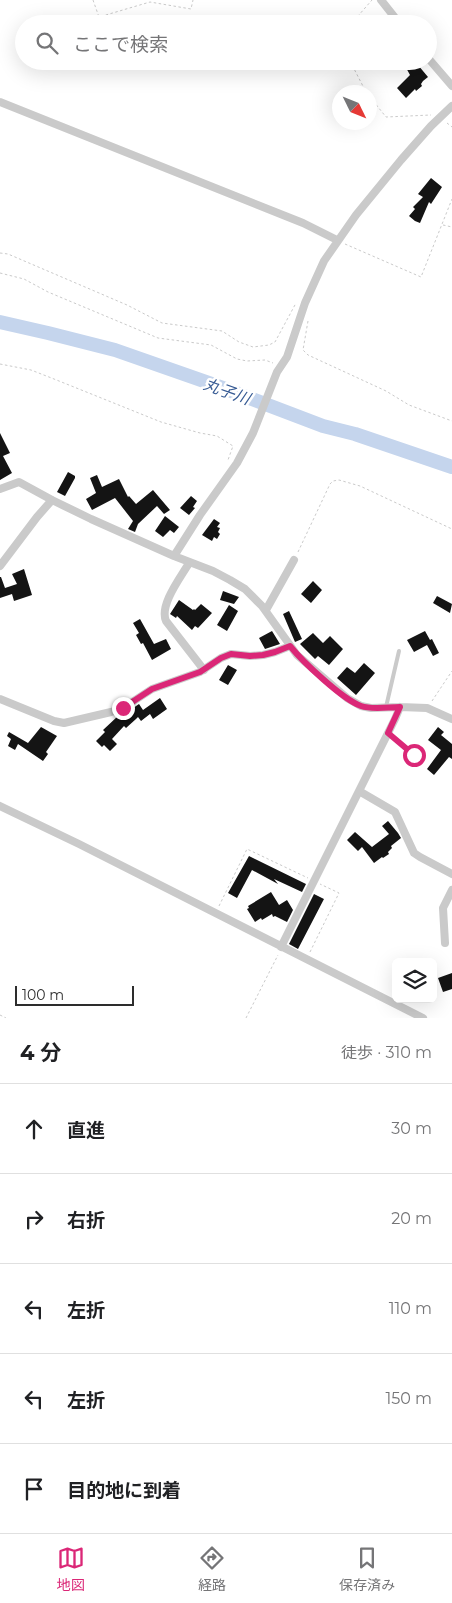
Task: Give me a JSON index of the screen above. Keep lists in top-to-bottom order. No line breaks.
{"water":["丸子川"],"scale_bar":"100 m","north":"bottom right","page":{"search":"ここで検索","scale":"100 m","heading":["4 分","徒歩 · 310 m"],"list":[["直進","30 m"],["右折","20 m"],["左折","110 m"],["左折","150 m"],"目的地に到着"],"nav":["地図","経路","保存済み"]}}
